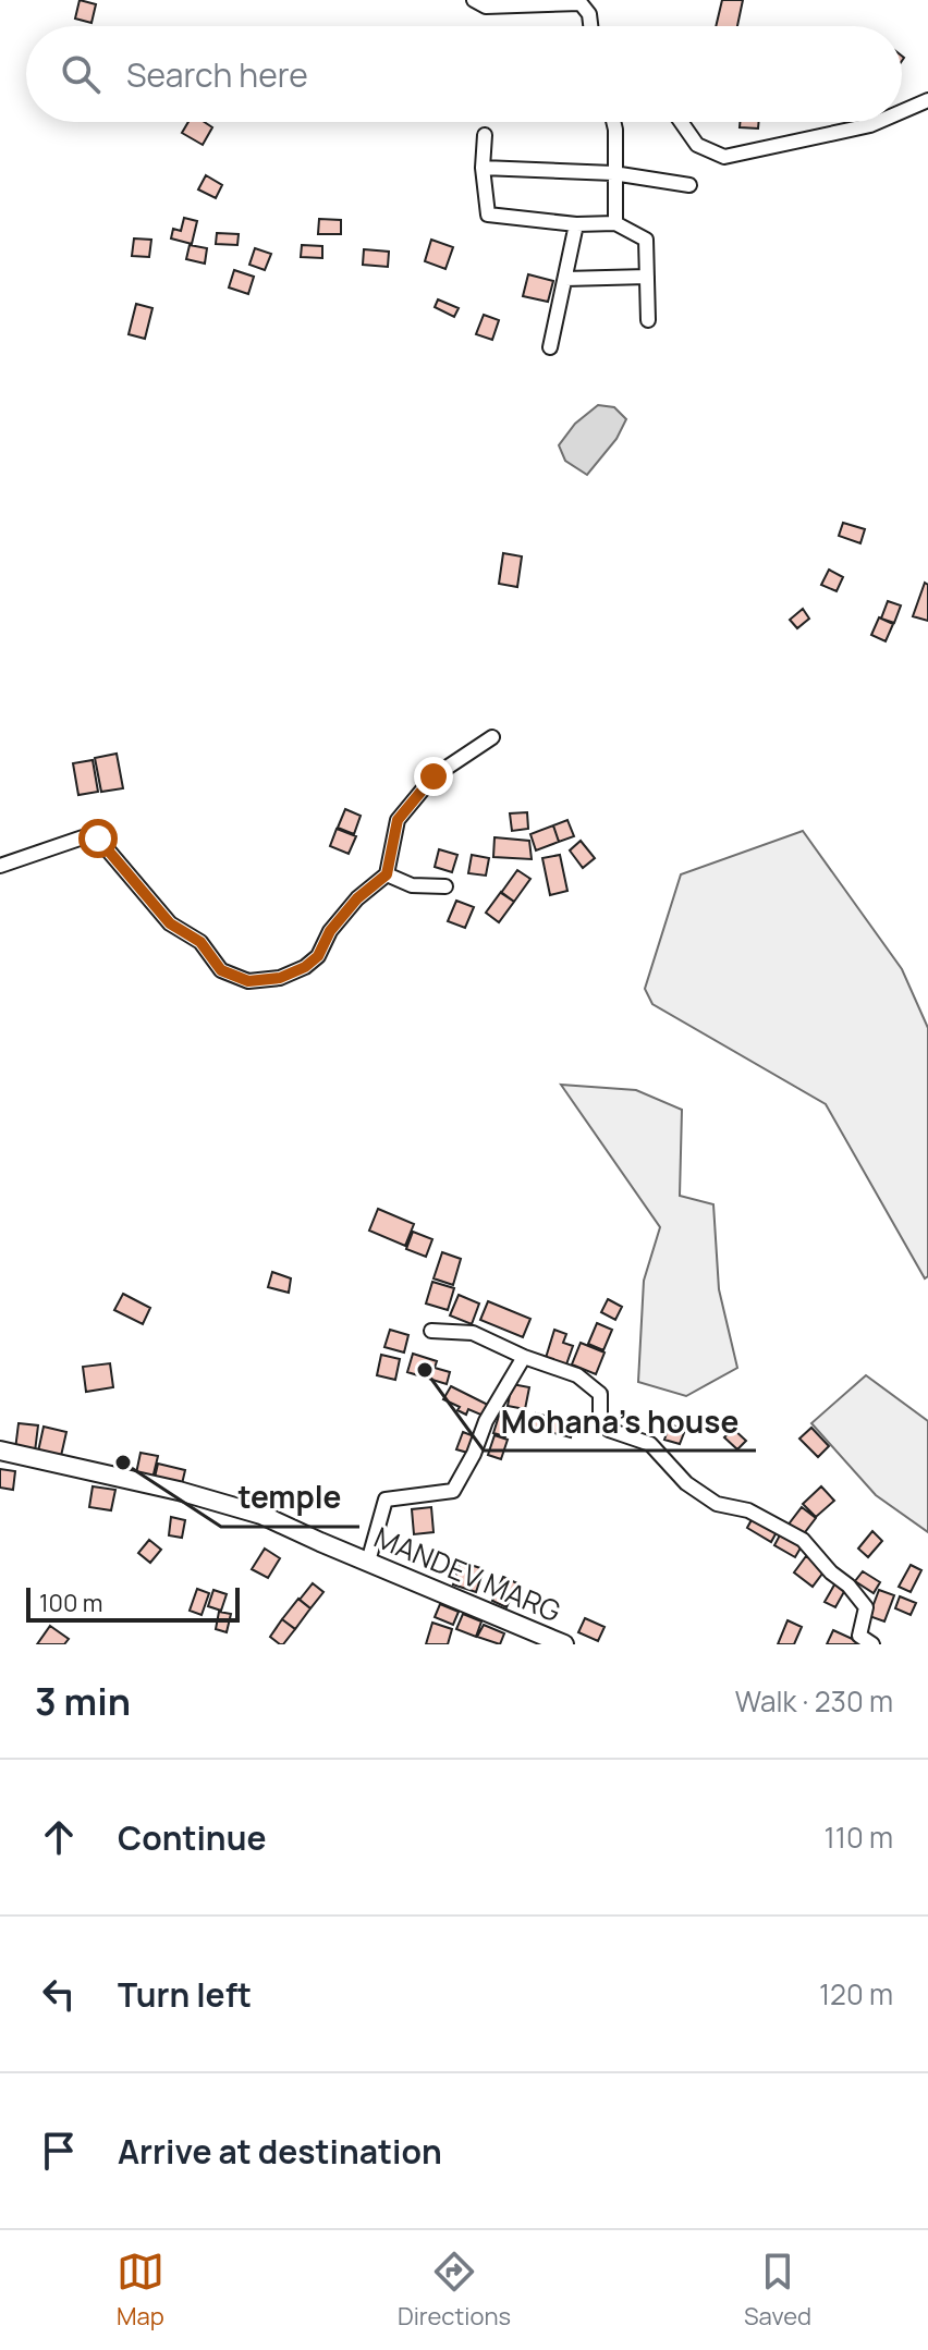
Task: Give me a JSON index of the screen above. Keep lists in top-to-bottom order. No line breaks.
{"streets":{"main road":["MANDEV MARG"]},"places":["Mohana's house","temple"],"scale_bar":"100 m","page":{"search":"Search here","scale":"100 m","heading":["3 min","Walk · 230 m"],"list":[["Continue","110 m"],["Turn left","120 m"],"Arrive at destination"],"nav":["Map","Directions","Saved"]}}
